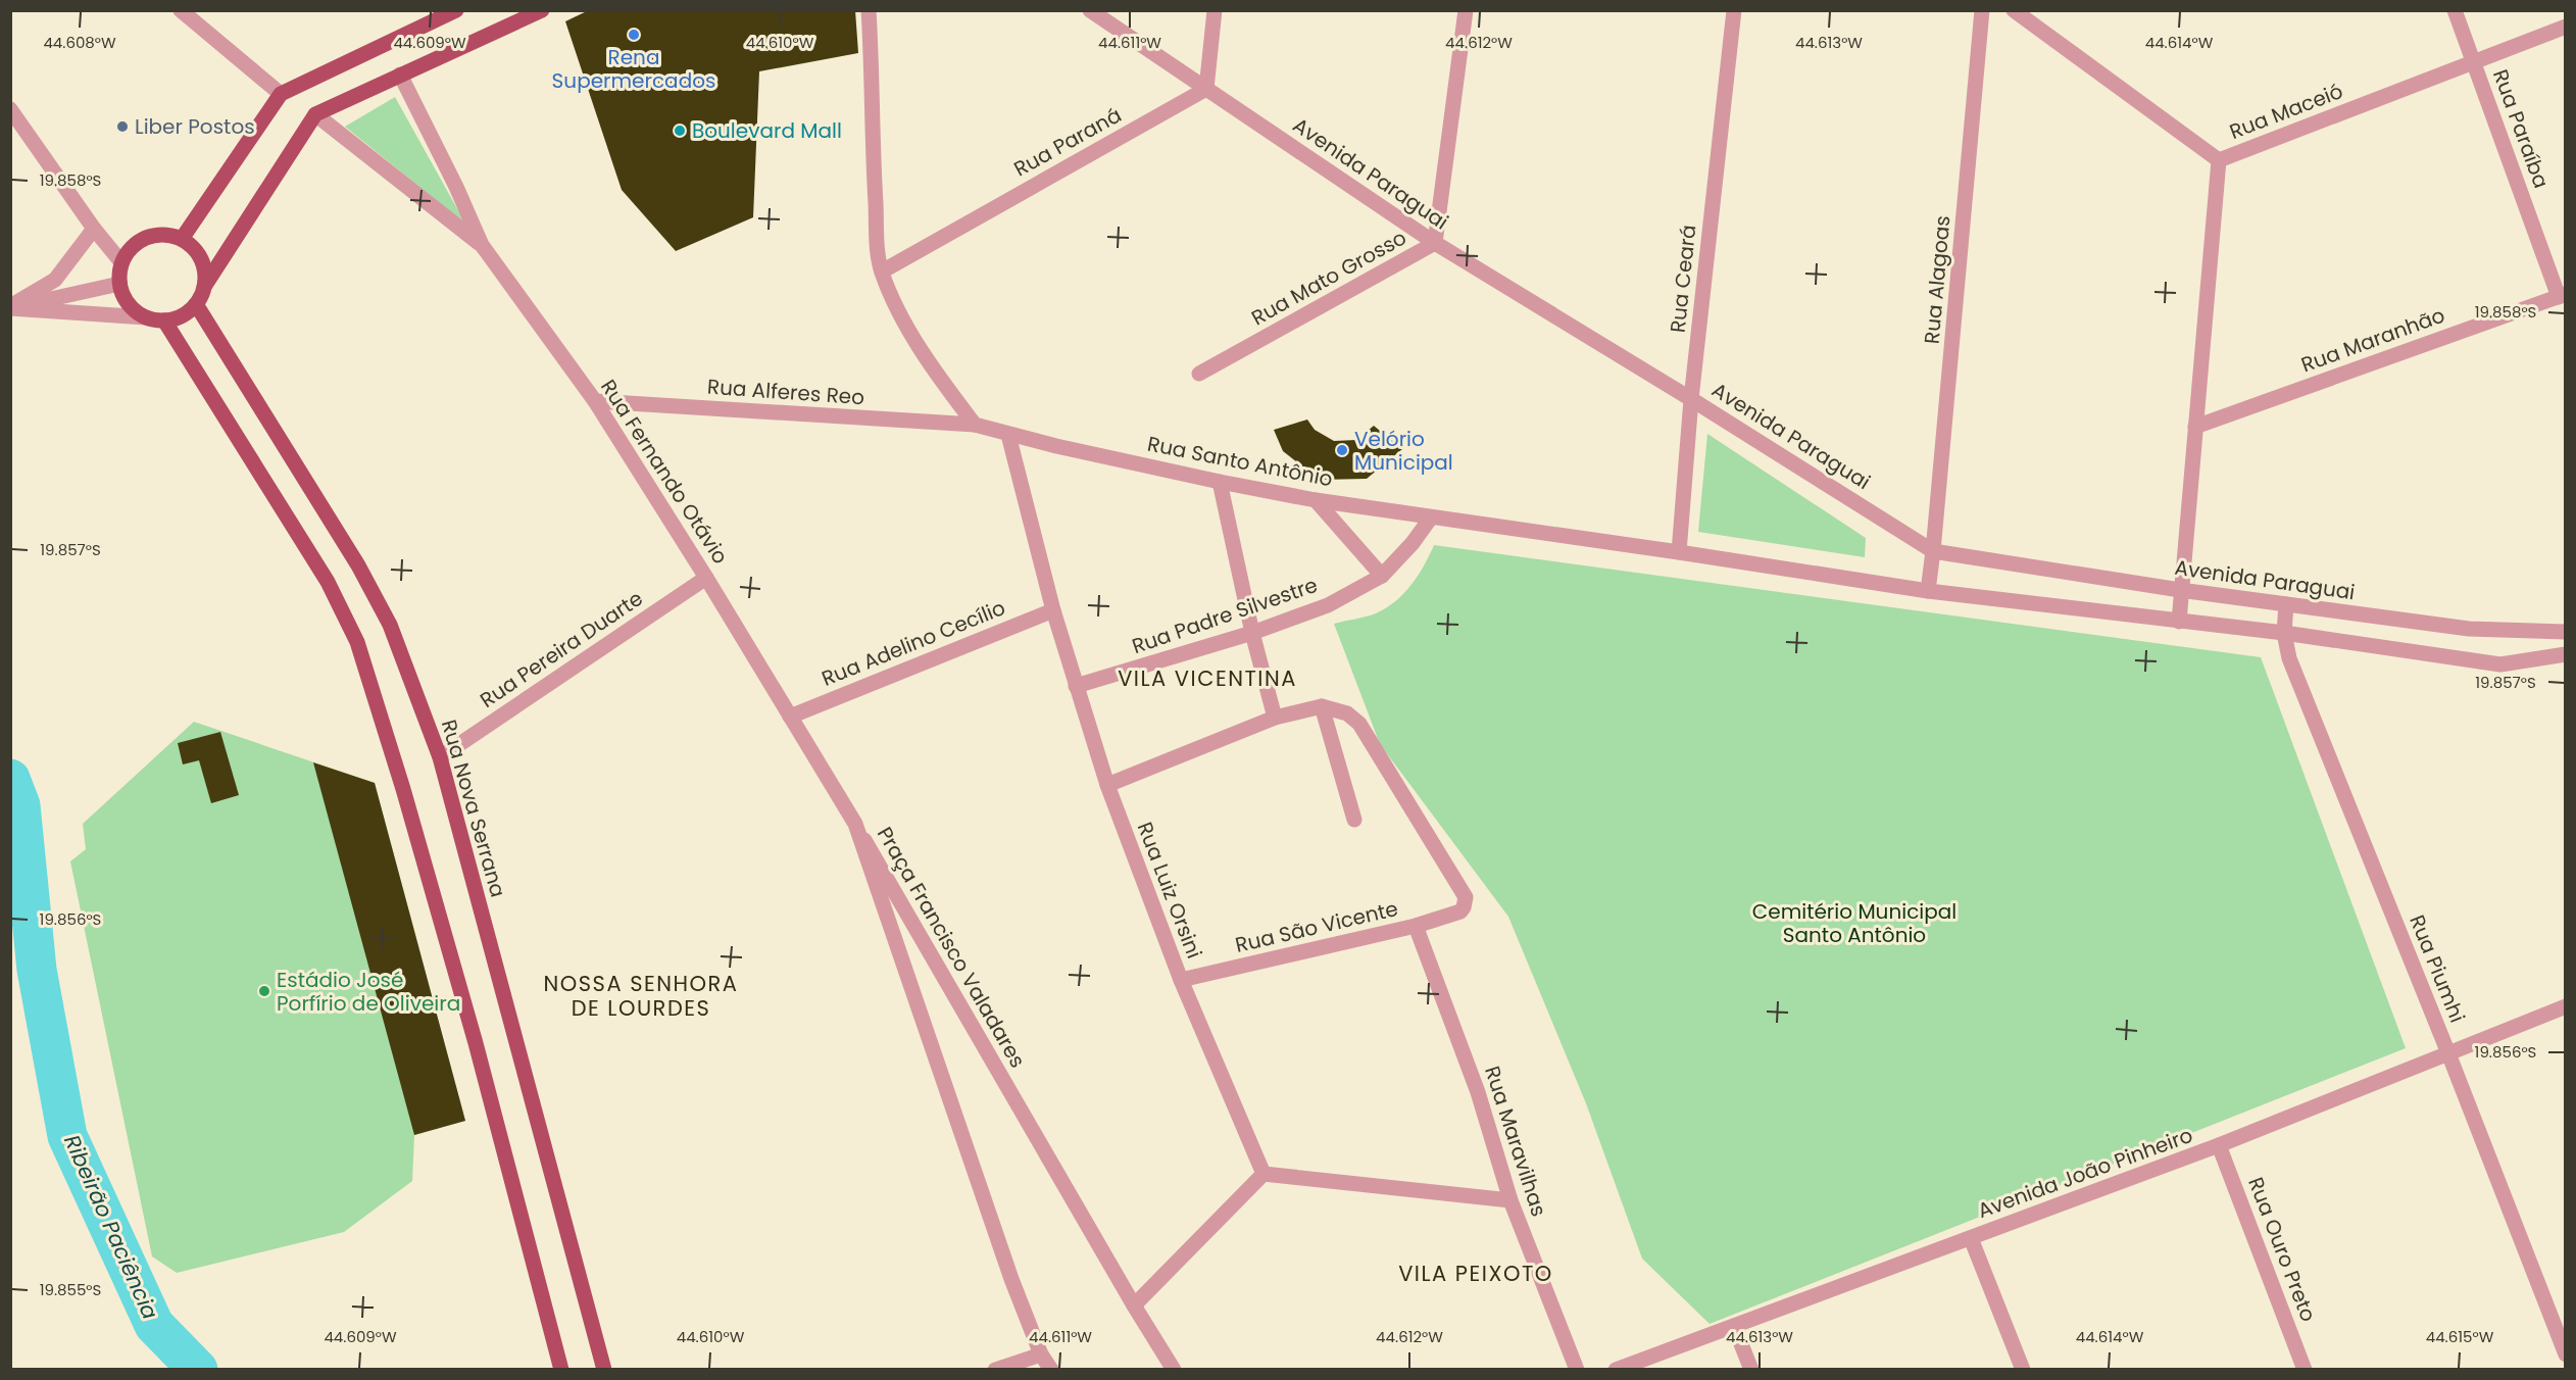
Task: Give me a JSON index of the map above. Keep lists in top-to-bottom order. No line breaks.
{"streets":{"main road":["Rua Nova Serrana"],"street":["Rua Maceió","Rua Paraíba","Rua Paraná","Avenida Paraguai","Rua Mato Grosso","Rua Ceará","Rua Alagoas","Rua Maranhão","Rua Alferes Reo","Rua Santo Antônio","Rua Fernando Otávio","Rua Padre Silvestre","Rua Adelino Cecílio","Rua Pereira Duarte","Rua Luiz Orsini","Rua São Vicente","Praça Francisco Valadares","Rua Piumhi","Rua Maravilhas","Avenida João Pinheiro","Rua Ouro Preto"]},"crossings":[["Rua Maceió","Rua Paraíba"],["Rua Maceió","Avenida Paraguai"],["Rua Maceió","Rua Maranhão"],["Rua Paraíba","Rua Maranhão"],["Rua Paraná","Avenida Paraguai"],["Avenida Paraguai","Rua Mato Grosso"],["Avenida Paraguai","Rua Ceará"],["Avenida Paraguai","Rua Alagoas"],["Avenida Paraguai","Rua Piumhi"],["Rua Ceará","Rua Santo Antônio"],["Rua Alagoas","Rua Santo Antônio"],["Rua Alferes Reo","Rua Santo Antônio"],["Rua Alferes Reo","Rua Fernando Otávio"],["Rua Santo Antônio","Rua Padre Silvestre"],["Rua Santo Antônio","Rua Luiz Orsini"],["Rua Fernando Otávio","Rua Adelino Cecílio"],["Rua Fernando Otávio","Rua Pereira Duarte"],["Rua Fernando Otávio","Praça Francisco Valadares"],["Rua Padre Silvestre","Rua Luiz Orsini"],["Rua Adelino Cecílio","Rua Luiz Orsini"],["Rua Pereira Duarte","Rua Nova Serrana"],["Rua Luiz Orsini","Rua São Vicente"],["Rua São Vicente","Rua Maravilhas"],["Rua Piumhi","Avenida João Pinheiro"],["Avenida João Pinheiro","Rua Ouro Preto"]],"districts":["VILA VICENTINA","NOSSA SENHORA DE LOURDES","VILA PEIXOTO"],"water":["Ribeirão Paciência"],"parks":["Cemitério Municipal Santo Antônio"],"places":["Rena Supermercados","Liber Postos","Boulevard Mall","Velório Municipal","Estádio José Porfírio de Oliveira"],"coordinates":["44.608°W","44.609°W","44.610°W","44.611°W","44.612°W","44.613°W","44.614°W","19.858°S","19.857°S","19.856°S","19.855°S","44.615°W"]}
